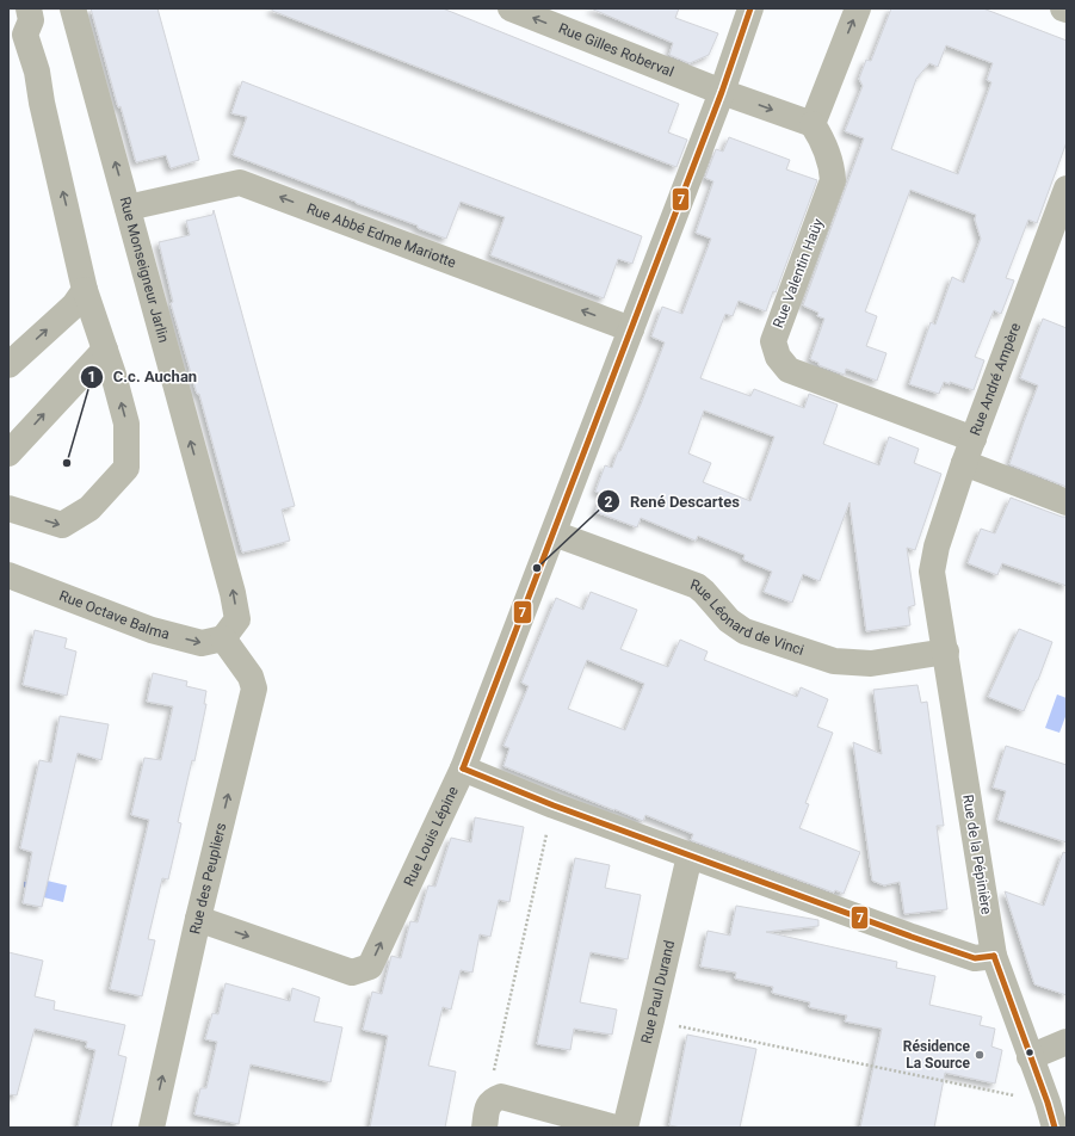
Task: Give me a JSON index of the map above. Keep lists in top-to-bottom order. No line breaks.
{"streets":{"street":["Rue Gilles Roberval","Rue Abbé Edme Mariotte","Rue Monseigneur Jarlin","Rue Valentin Haüy","Rue André Ampère","Rue Octave Balma","Rue Léonard de Vinci","Rue Louis Lépine","Rue de la Pépinière","Rue des Peupliers","Rue Paul Durand"]},"crossings":[["Rue Gilles Roberval","Rue Valentin Haüy"],["Rue Abbé Edme Mariotte","Rue Monseigneur Jarlin"],["Rue Monseigneur Jarlin","Rue Octave Balma"],["Rue Monseigneur Jarlin","Rue des Peupliers"],["Rue Valentin Haüy","Rue André Ampère"],["Rue André Ampère","Rue de la Pépinière"],["Rue Octave Balma","Rue des Peupliers"],["Rue Léonard de Vinci","Rue de la Pépinière"],["Rue Louis Lépine","Rue de la Pépinière"],["Rue Louis Lépine","Rue des Peupliers"],["Rue Louis Lépine","Rue Paul Durand"]],"one_way":["Rue Abbé Edme Mariotte","Rue Octave Balma","Rue des Peupliers"],"places":["C.c. Auchan","René Descartes","Résidence La Source"],"lines":["transit line 7"]}
